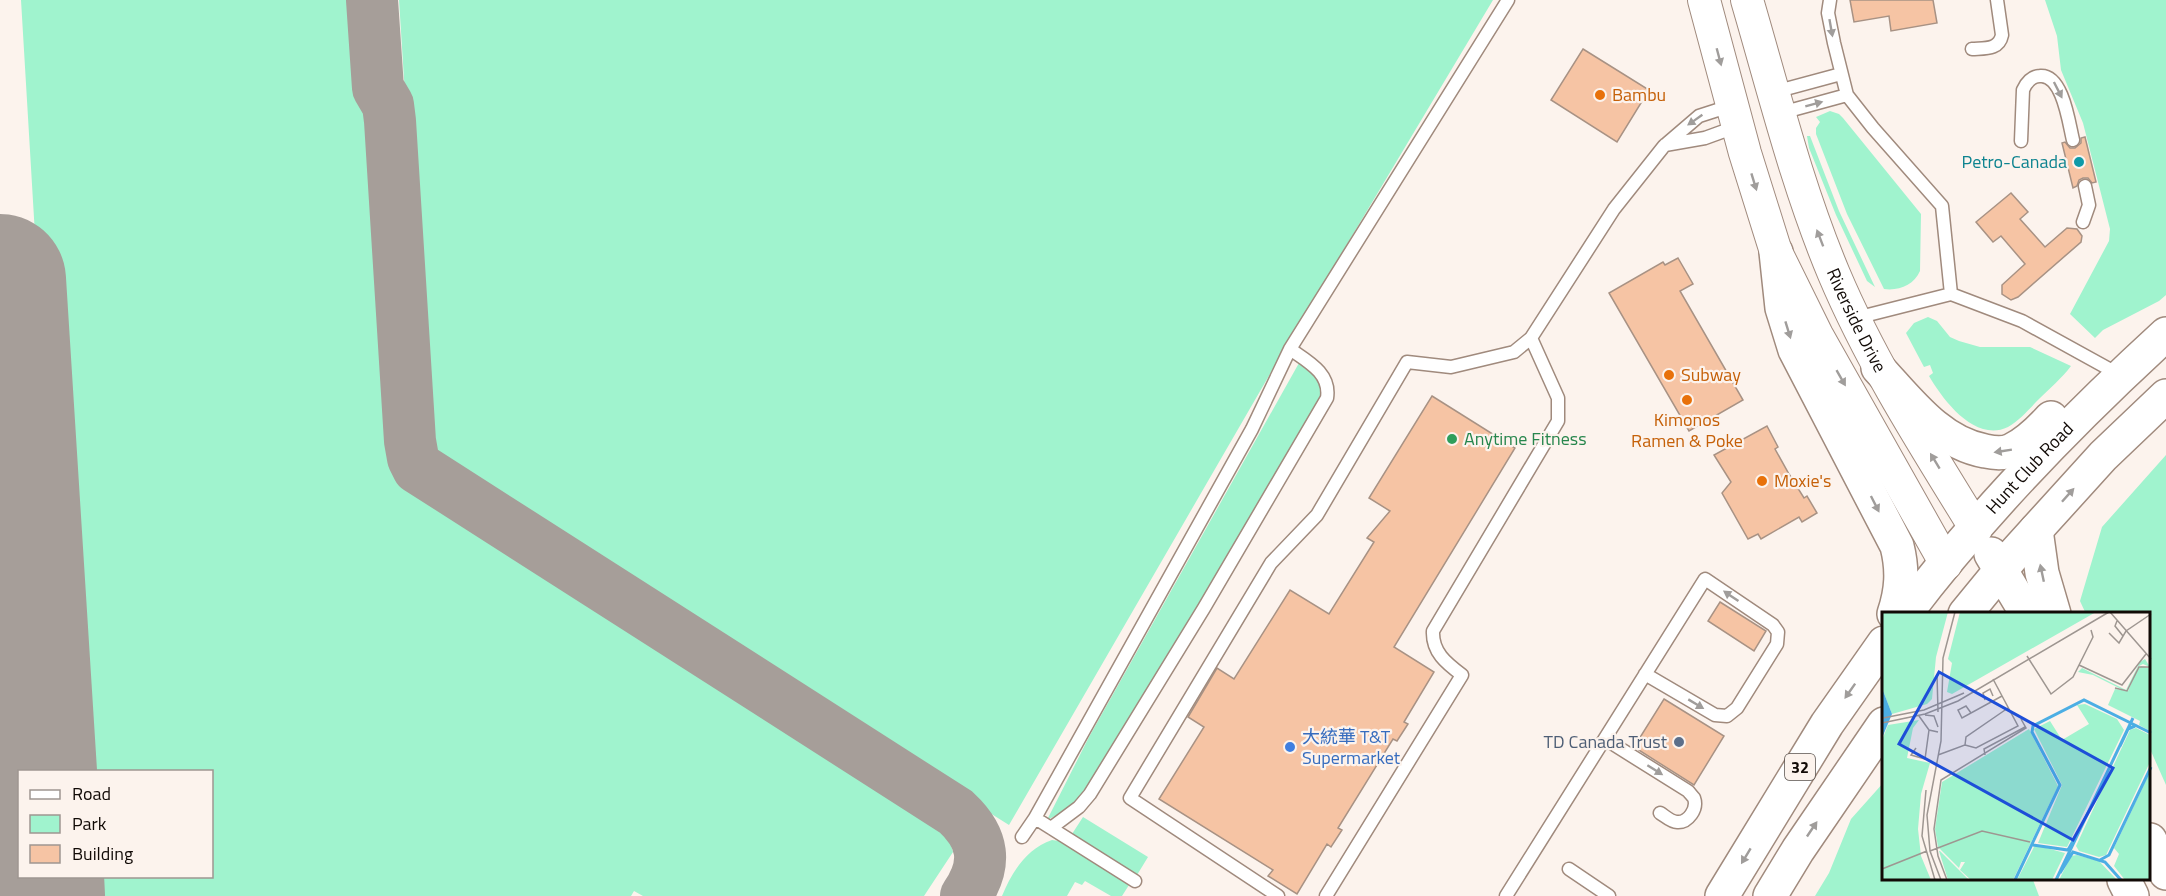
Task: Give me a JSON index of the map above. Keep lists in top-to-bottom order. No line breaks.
{"streets":{"main road":["Riverside Drive","Hunt Club Road","32"]},"crossings":[["Riverside Drive","Hunt Club Road"]],"places":["Bambu","Petro-Canada","Subway","Kimonos Ramen & Poke","Anytime Fitness","Moxie's","TD Canada Trust","大統華 T&T Supermarket"],"legend":["Road","Park","Building"]}
